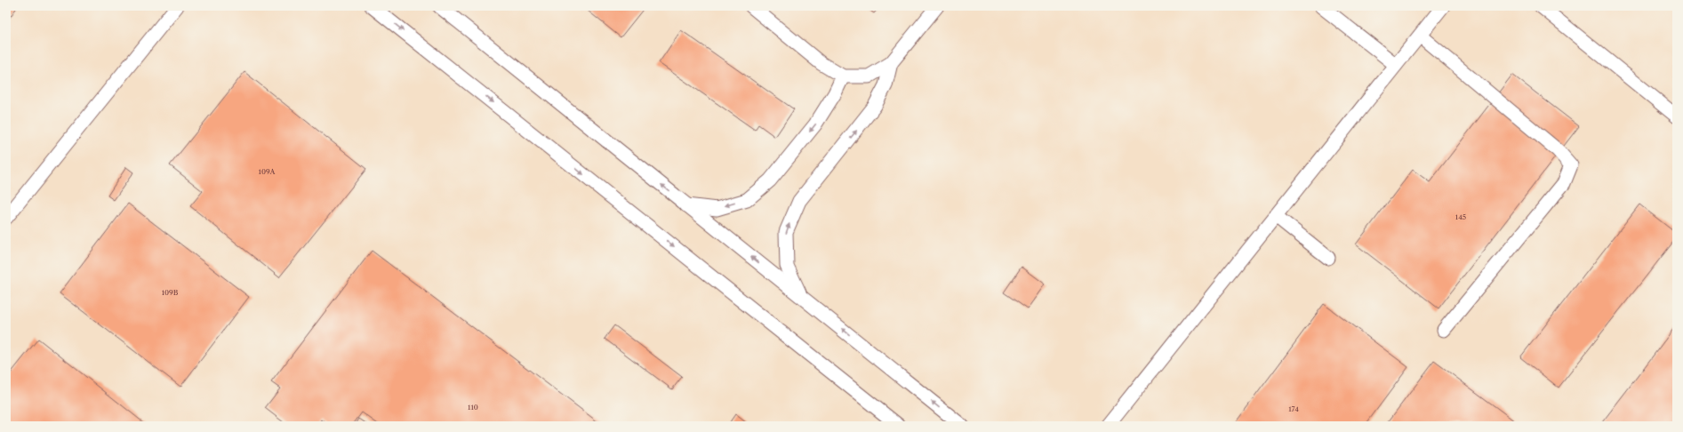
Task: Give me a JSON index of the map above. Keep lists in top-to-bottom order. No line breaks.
{"house_numbers":["109A","145","109B","110","174"]}
